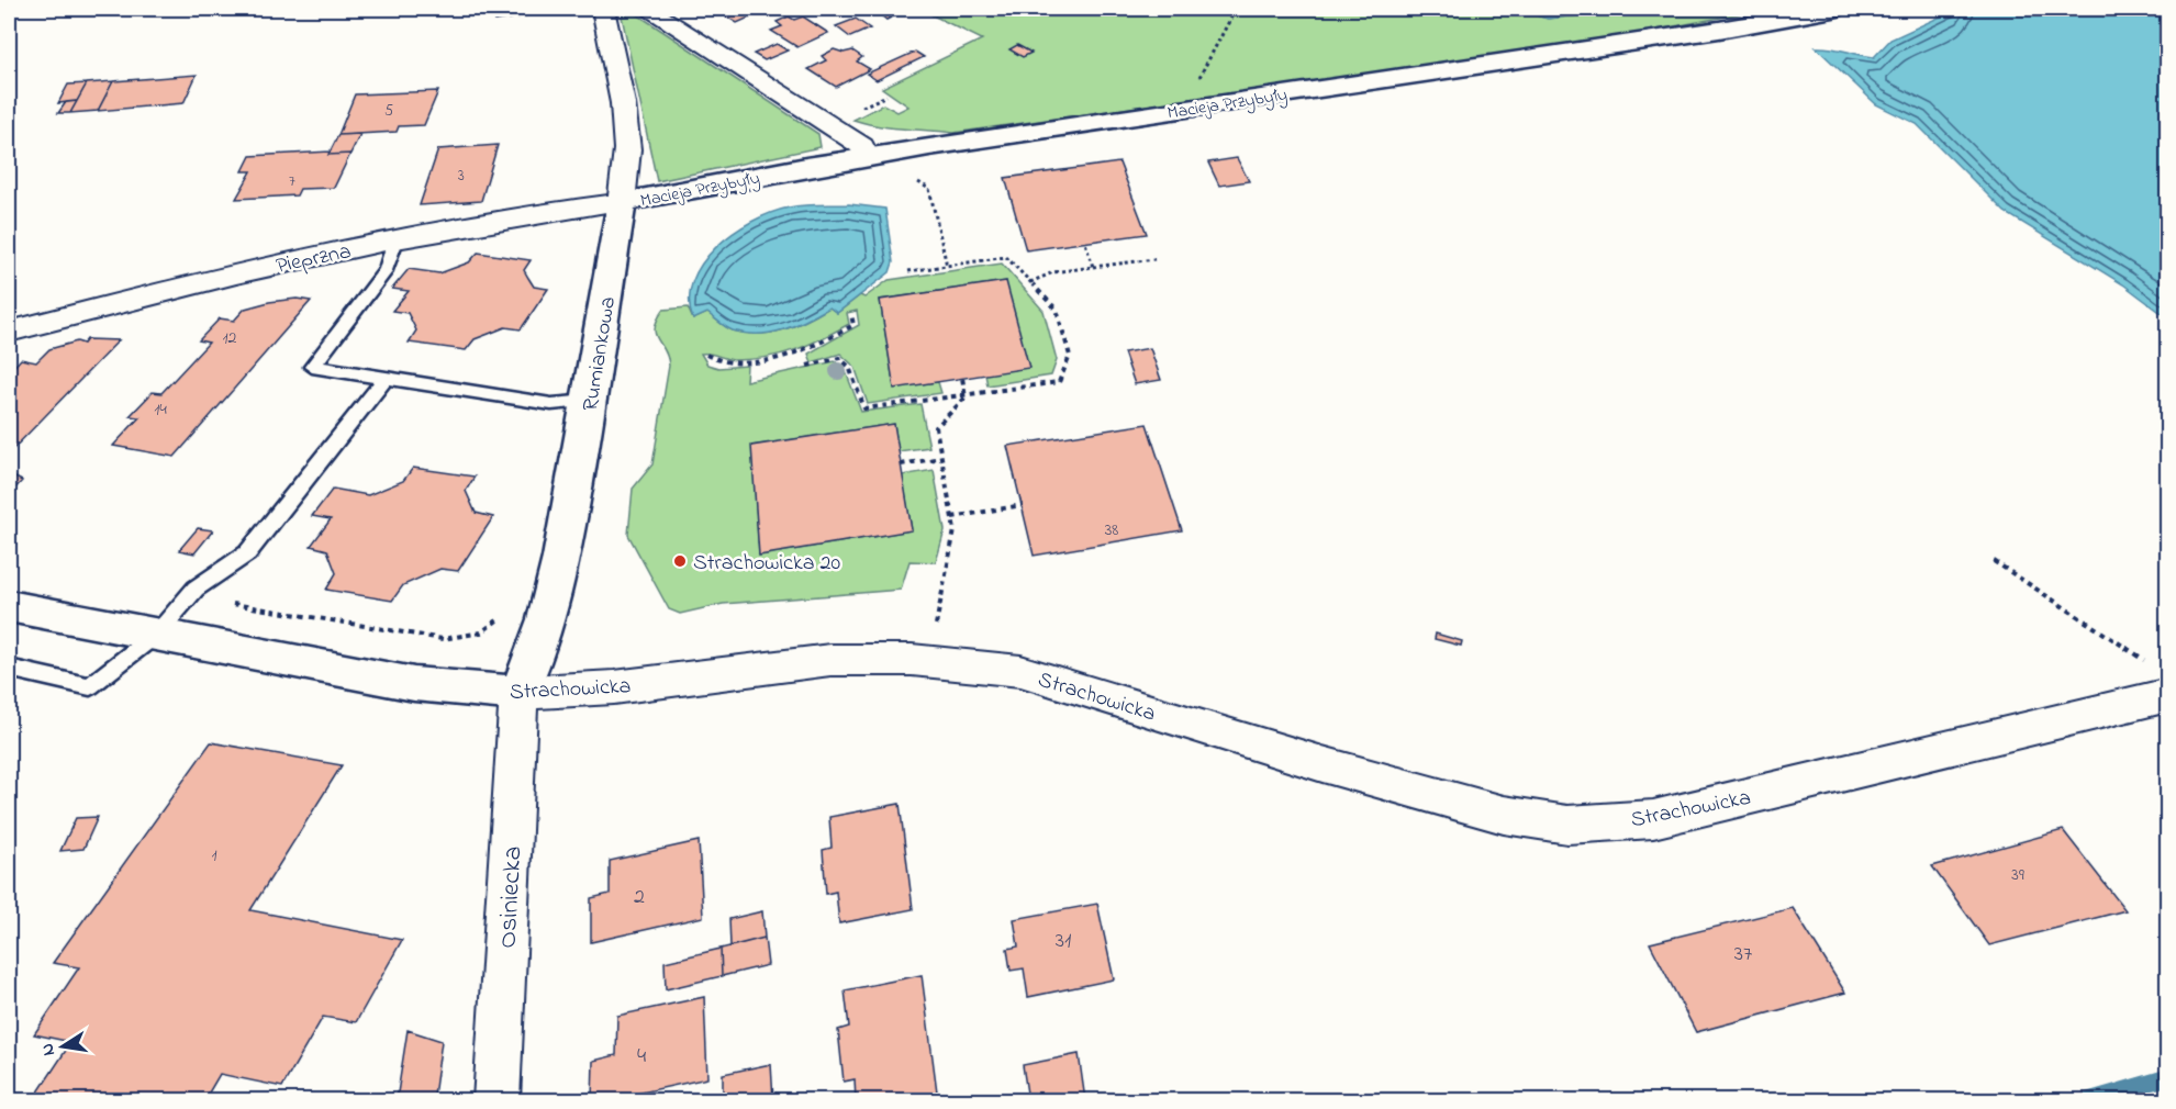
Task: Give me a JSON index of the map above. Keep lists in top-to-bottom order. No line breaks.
{"streets":{"street":["Macieja Przybyły","Pieprzna","Rumiankowa","Strachowicka","Osiniecka"]},"crossings":[["Macieja Przybyły","Pieprzna"],["Macieja Przybyły","Rumiankowa"],["Pieprzna","Rumiankowa"],["Rumiankowa","Strachowicka"],["Rumiankowa","Osiniecka"],["Strachowicka","Osiniecka"]],"places":["Strachowicka 20"],"house_numbers":["5","3","7","12","14","38","1","39","2","31","37","4"],"north":"left"}
